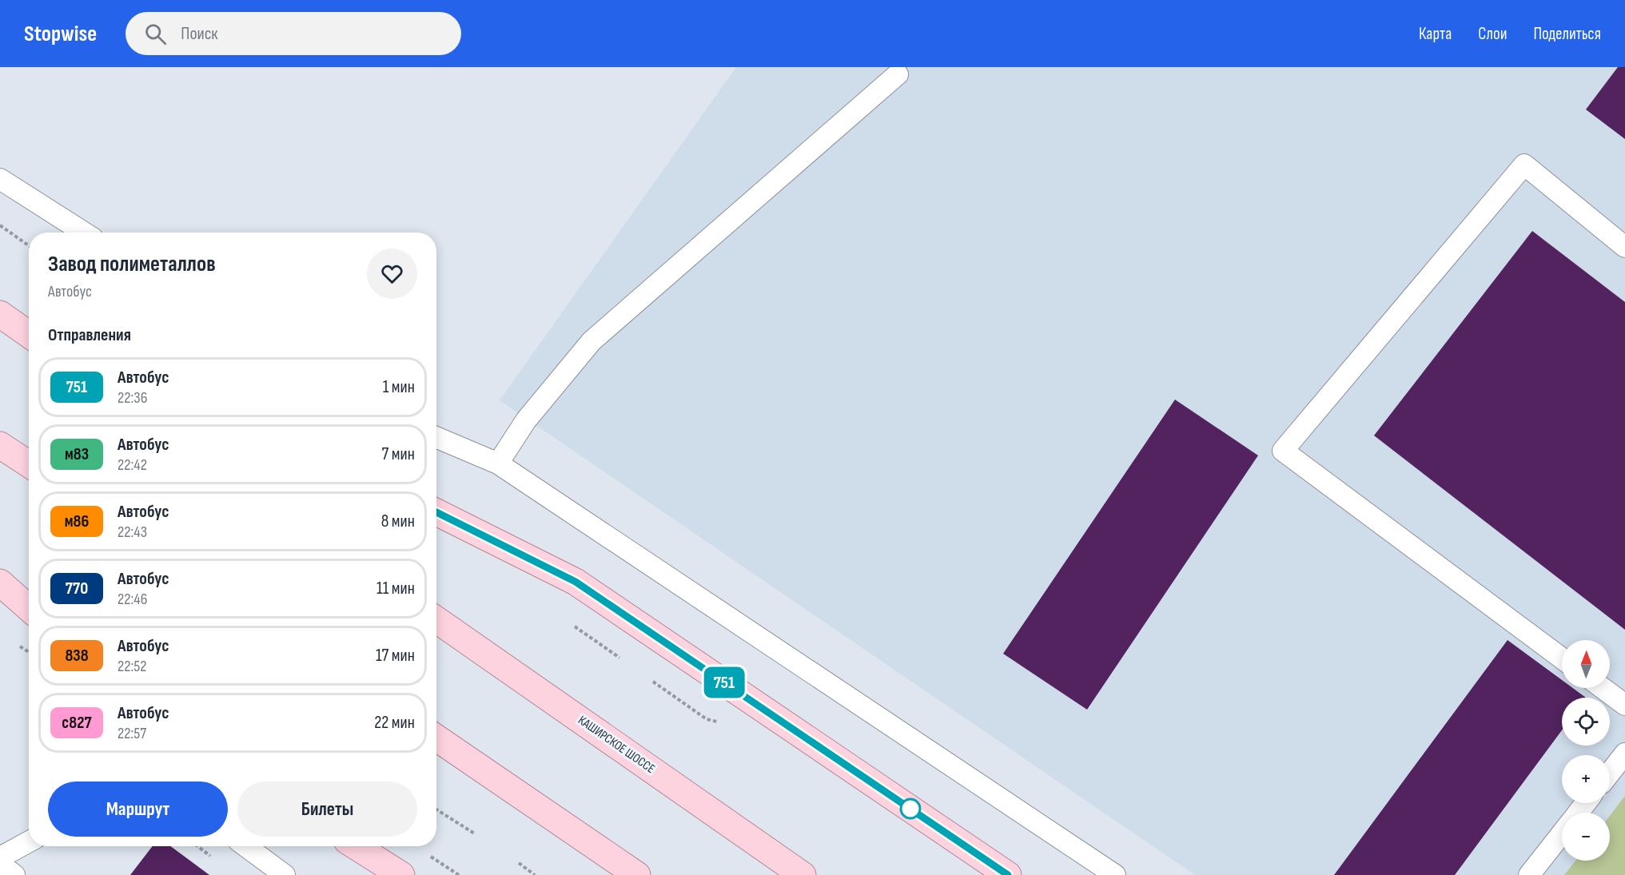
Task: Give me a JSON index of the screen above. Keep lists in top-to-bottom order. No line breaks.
{"streets":{"main road":["КАШИРСКОЕ ШОССЕ"]},"lines":["bus line 751"],"north":"top","page":{"header":"Stopwise","search":"Поиск","nav":["Карта","Слои","Поделиться"],"on_map":"751","heading":[["Завод полиметаллов","Автобус"],"Отправления"],"list":[{"mark":"751","name":"Автобус","note":"22:36","value":"1 мин"},{"mark":"м83","name":"Автобус","note":"22:42","value":"7 мин"},{"mark":"м86","name":"Автобус","note":"22:43","value":"8 мин"},{"mark":"770","name":"Автобус","note":"22:46","value":"11 мин"},{"mark":"838","name":"Автобус","note":"22:52","value":"17 мин"},{"mark":"с827","name":"Автобус","note":"22:57","value":"22 мин"}],"map_buttons":["+","−"],"buttons":["Маршрут","Билеты"]}}
